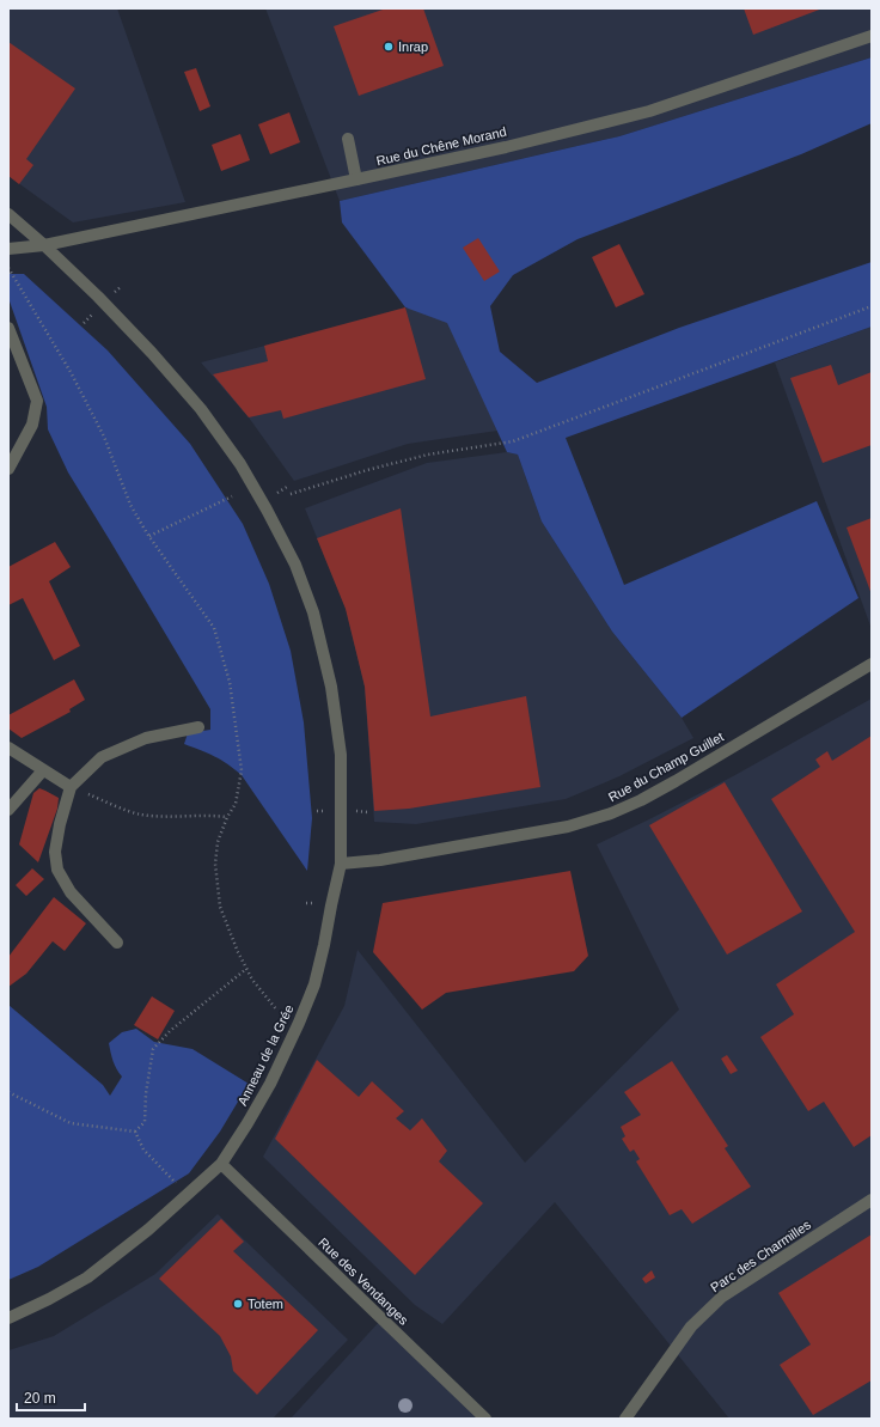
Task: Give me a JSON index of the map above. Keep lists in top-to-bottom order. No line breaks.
{"streets":{"street":["Rue du Chêne Morand","Rue du Champ Guillet","Anneau de la Grée","Parc des Charmilles","Rue des Vendanges"]},"crossings":[["Rue du Chêne Morand","Anneau de la Grée"],["Rue du Champ Guillet","Anneau de la Grée"],["Anneau de la Grée","Rue des Vendanges"]],"places":["Inrap","Totem"],"scale_bar":"20 m"}
